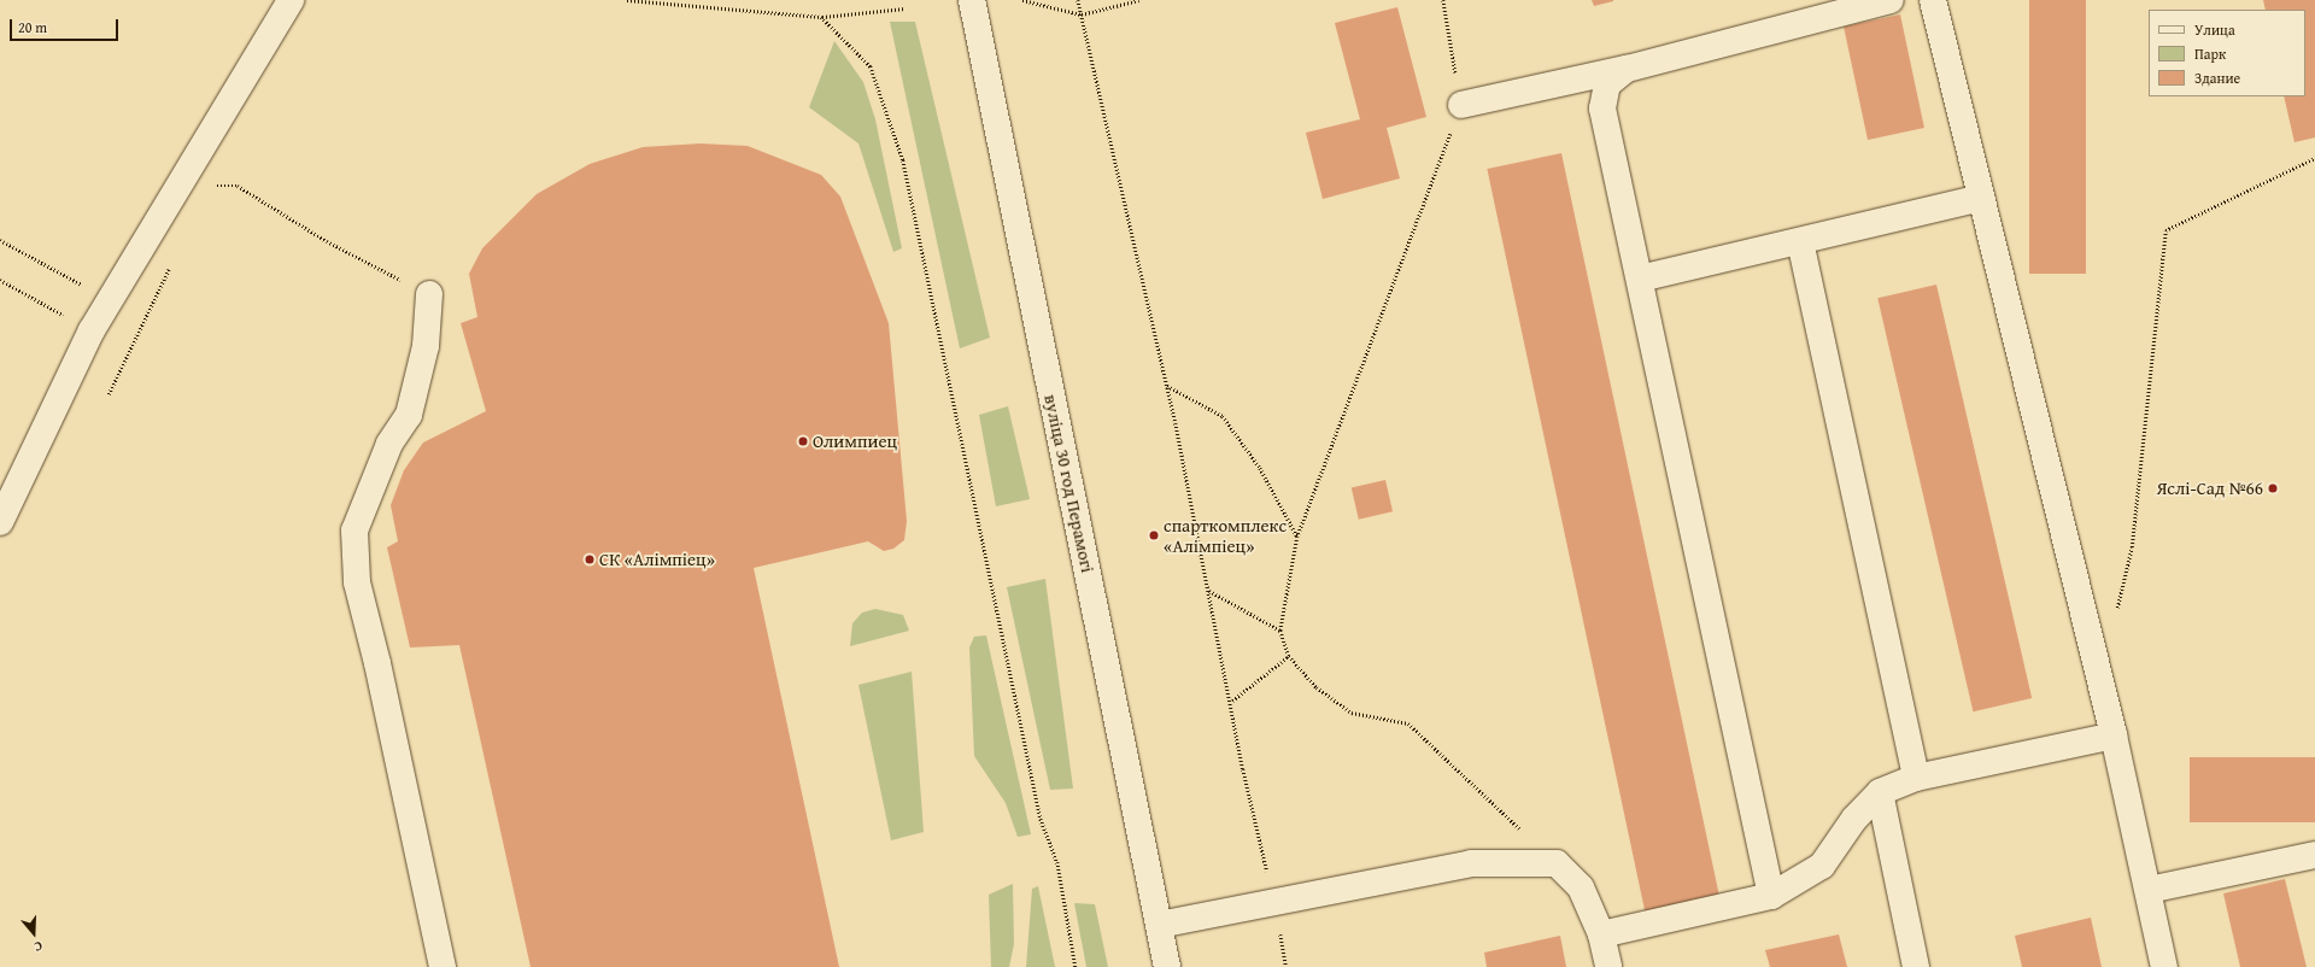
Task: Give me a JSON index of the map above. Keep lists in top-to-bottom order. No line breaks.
{"streets":{"street":["вуліца 30 год Перамогі"]},"places":["Олимпиец","Яслі-Сад №66","спарткомплекс «Алімпіец»","СК «Алімпіец»"],"legend":["Улица","Парк","Здание"],"scale_bar":"20 m","north":"bottom"}
